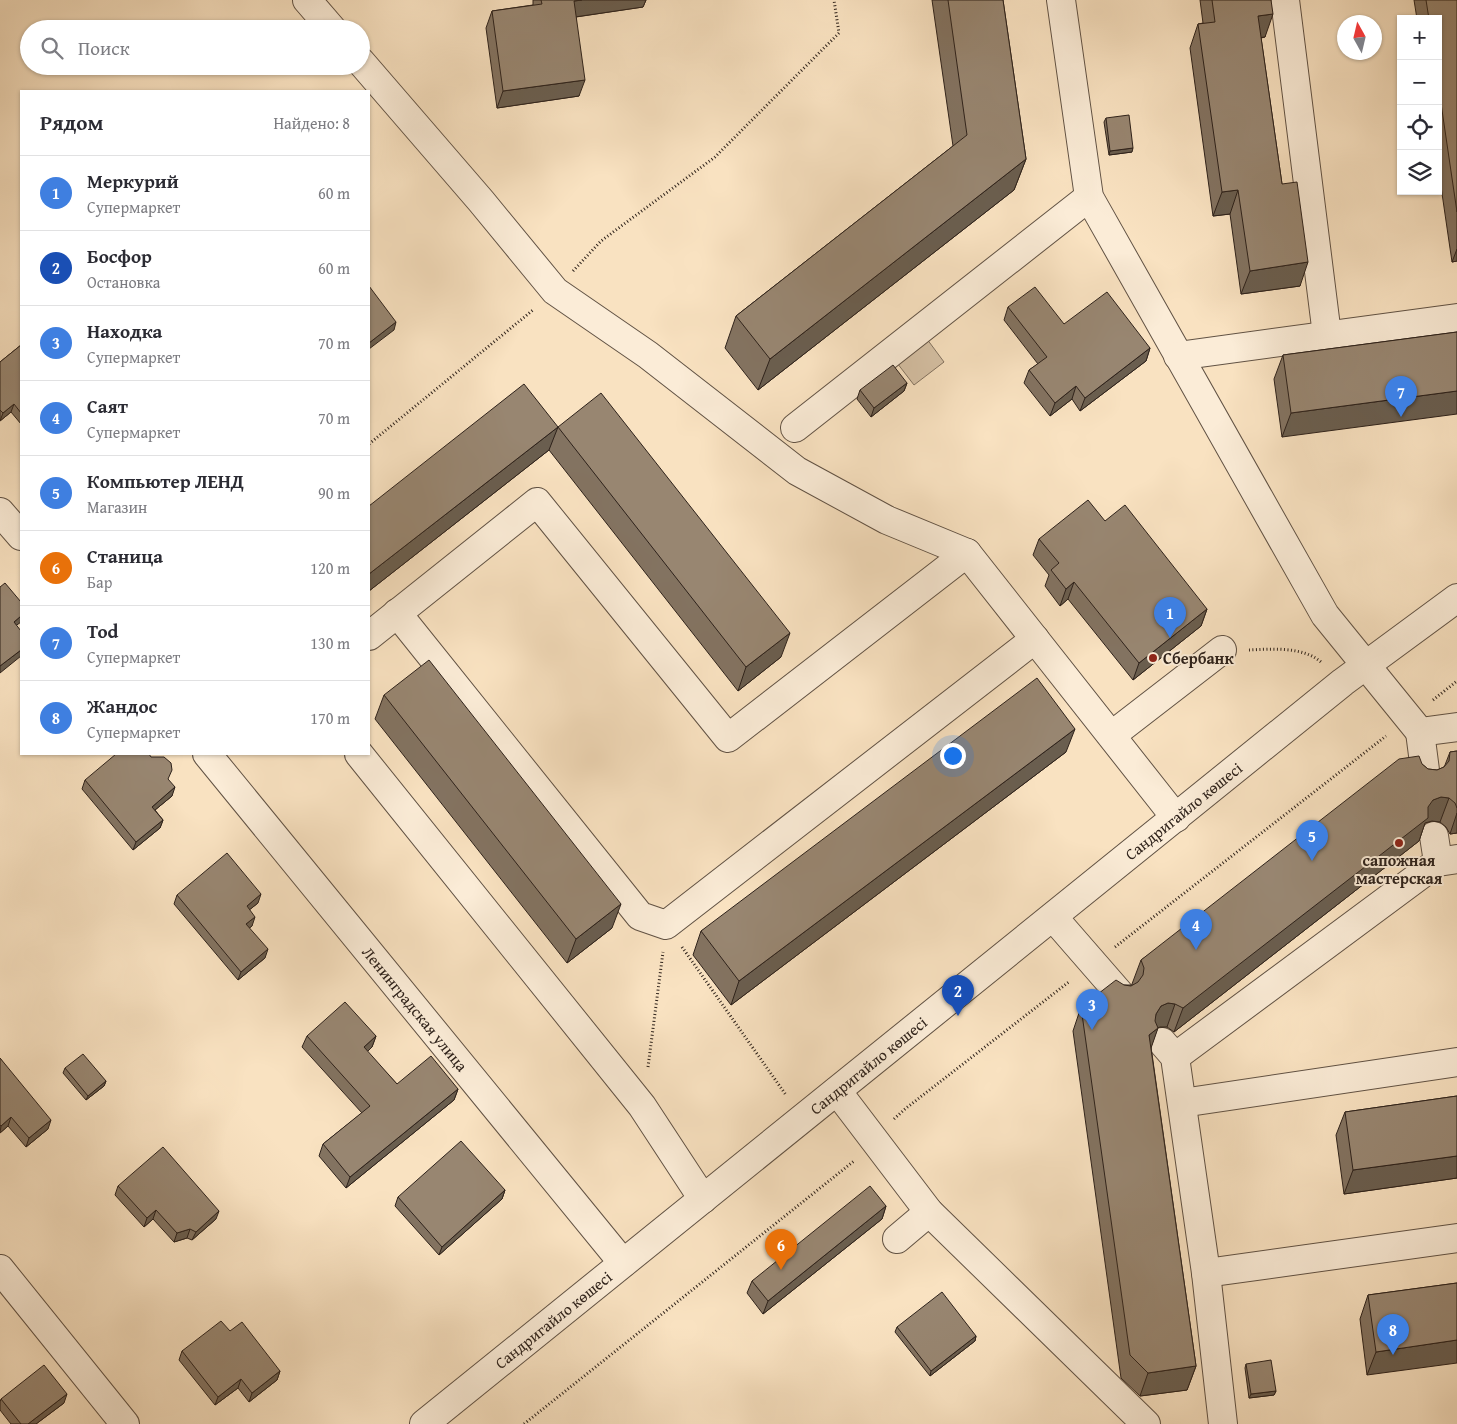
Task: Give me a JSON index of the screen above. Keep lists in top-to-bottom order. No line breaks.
{"streets":{"street":["Сандригайло көшесі","Ленинградская улица"]},"crossings":[["Сандригайло көшесі","Ленинградская улица"]],"places":["Сбербанк","сапожная мастерская"],"north":"top","page":{"map_buttons":["+","−"],"search":"Поиск","heading":["Рядом","Найдено: 8"],"list":[{"mark":"1","name":"Меркурий","note":"Супермаркет","value":"60 m"},{"mark":"2","name":"Босфор","note":"Остановка","value":"60 m"},{"mark":"3","name":"Находка","note":"Супермаркет","value":"70 m"},{"mark":"4","name":"Саят","note":"Супермаркет","value":"70 m"},{"mark":"5","name":"Компьютер ЛЕНД","note":"Магазин","value":"90 m"},{"mark":"6","name":"Станица","note":"Бар","value":"120 m"},{"mark":"7","name":"Tod","note":"Супермаркет","value":"130 m"},{"mark":"8","name":"Жандос","note":"Супермаркет","value":"170 m"}],"pins":["7","1","5","4","2","3","6","8"]}}
